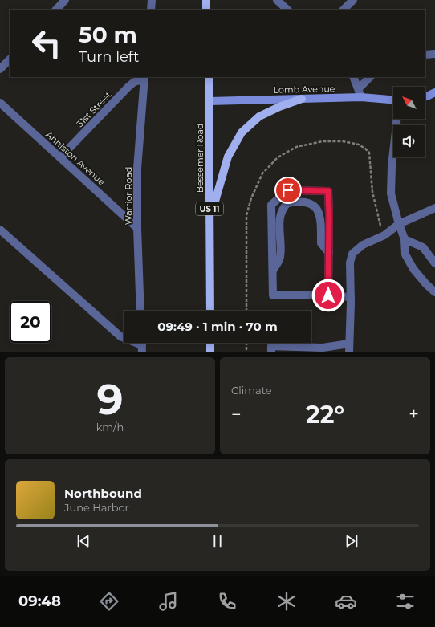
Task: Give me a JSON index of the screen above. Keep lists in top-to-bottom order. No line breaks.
{"streets":{"main road":["Lomb Avenue","Bessemer Road","US 11"],"street":["31st Street","Anniston Avenue","Warrior Road"]},"crossings":[["Lomb Avenue","Bessemer Road"],["31st Street","Anniston Avenue"],["31st Street","Warrior Road"],["Anniston Avenue","Warrior Road"]],"north":"top left","page":{"turn":["50 m","Turn left"],"limit":"20","trip":"09:49 · 1 min · 70 m","tile":[["9","km/h"],"Climate"],"heat":["−","22°","+"],"song":["Northbound","June Harbor"],"tabs":"09:48"}}
